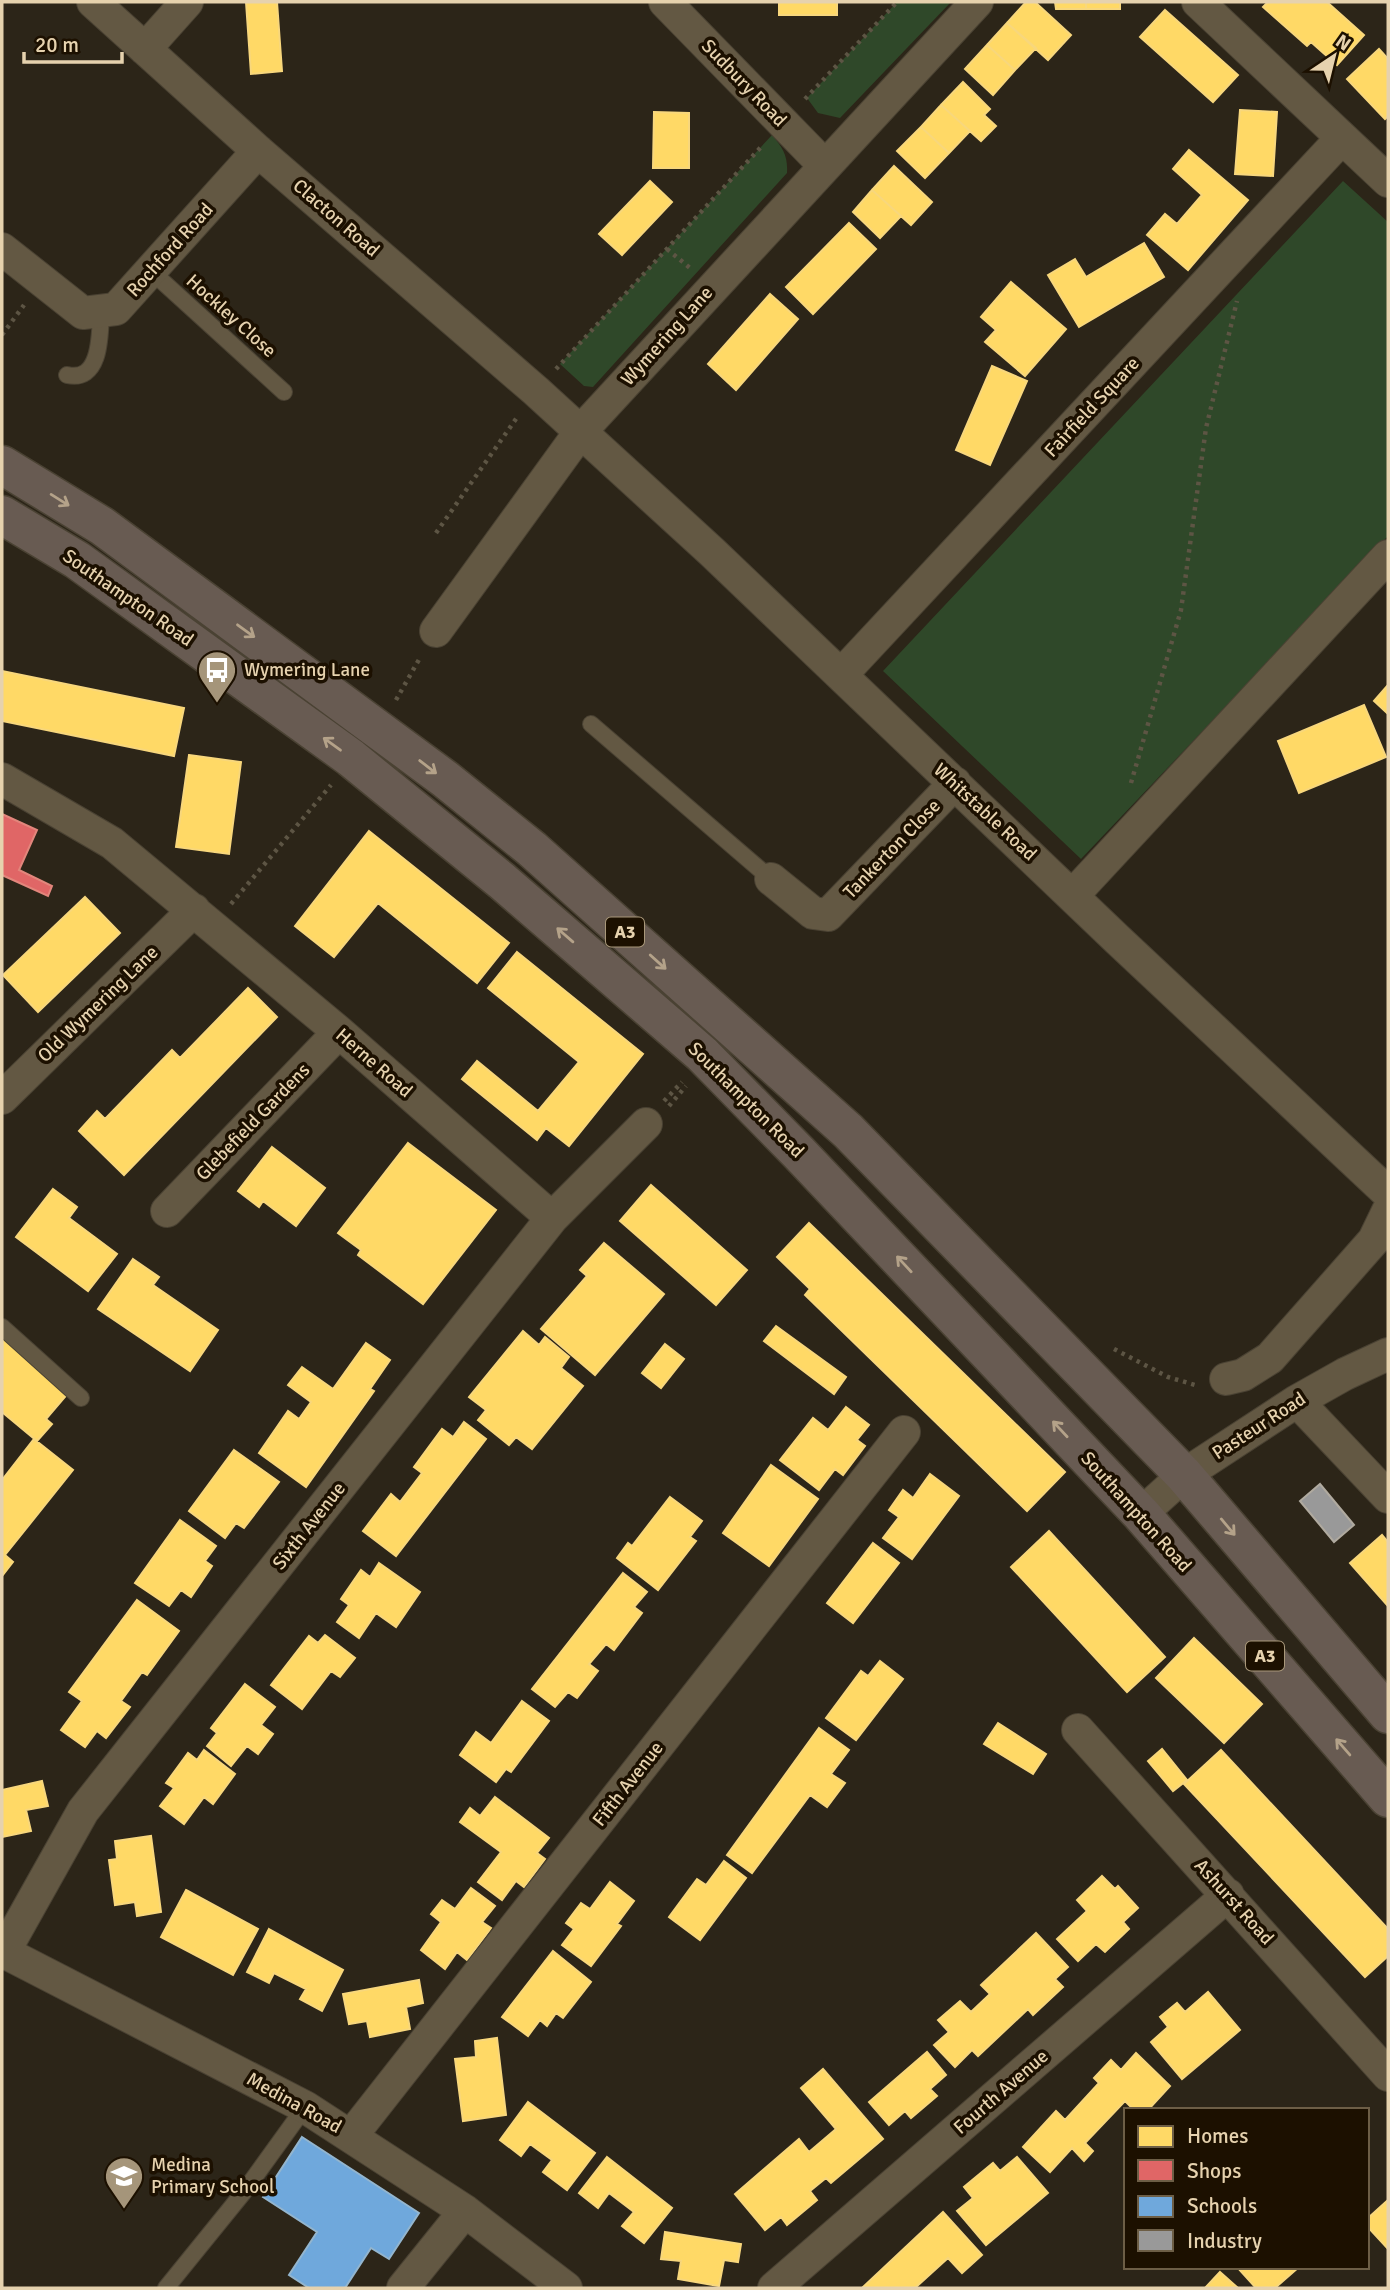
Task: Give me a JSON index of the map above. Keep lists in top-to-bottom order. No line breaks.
{"streets":{"main road":["Southampton Road","A3"],"street":["Sudbury Road","Clacton Road","Rochford Road","Wymering Lane","Fairfield Square","Whitstable Road","Tankerton Close","Old Wymering Lane","Herne Road","Glebefield Gardens","Pasteur Road","Sixth Avenue","Fifth Avenue","Ashurst Road","Fourth Avenue","Medina Road"],"lane":["Hockley Close"]},"crossings":[["Sudbury Road","Wymering Lane"],["Clacton Road","Rochford Road"],["Clacton Road","Wymering Lane"],["Clacton Road","Whitstable Road"],["Rochford Road","Hockley Close"],["Wymering Lane","Whitstable Road"],["Fairfield Square","Whitstable Road"],["Southampton Road","Pasteur Road"],["Whitstable Road","Tankerton Close"],["Old Wymering Lane","Herne Road"],["Herne Road","Glebefield Gardens"],["Herne Road","Sixth Avenue"],["Sixth Avenue","Medina Road"],["Fifth Avenue","Medina Road"],["Ashurst Road","Fourth Avenue"]],"places":{"bus stop":["Wymering Lane"],"school or university":["Medina Primary School"]},"legend":["Homes","Shops","Schools","Industry"],"scale_bar":"20 m","north":"top right"}
